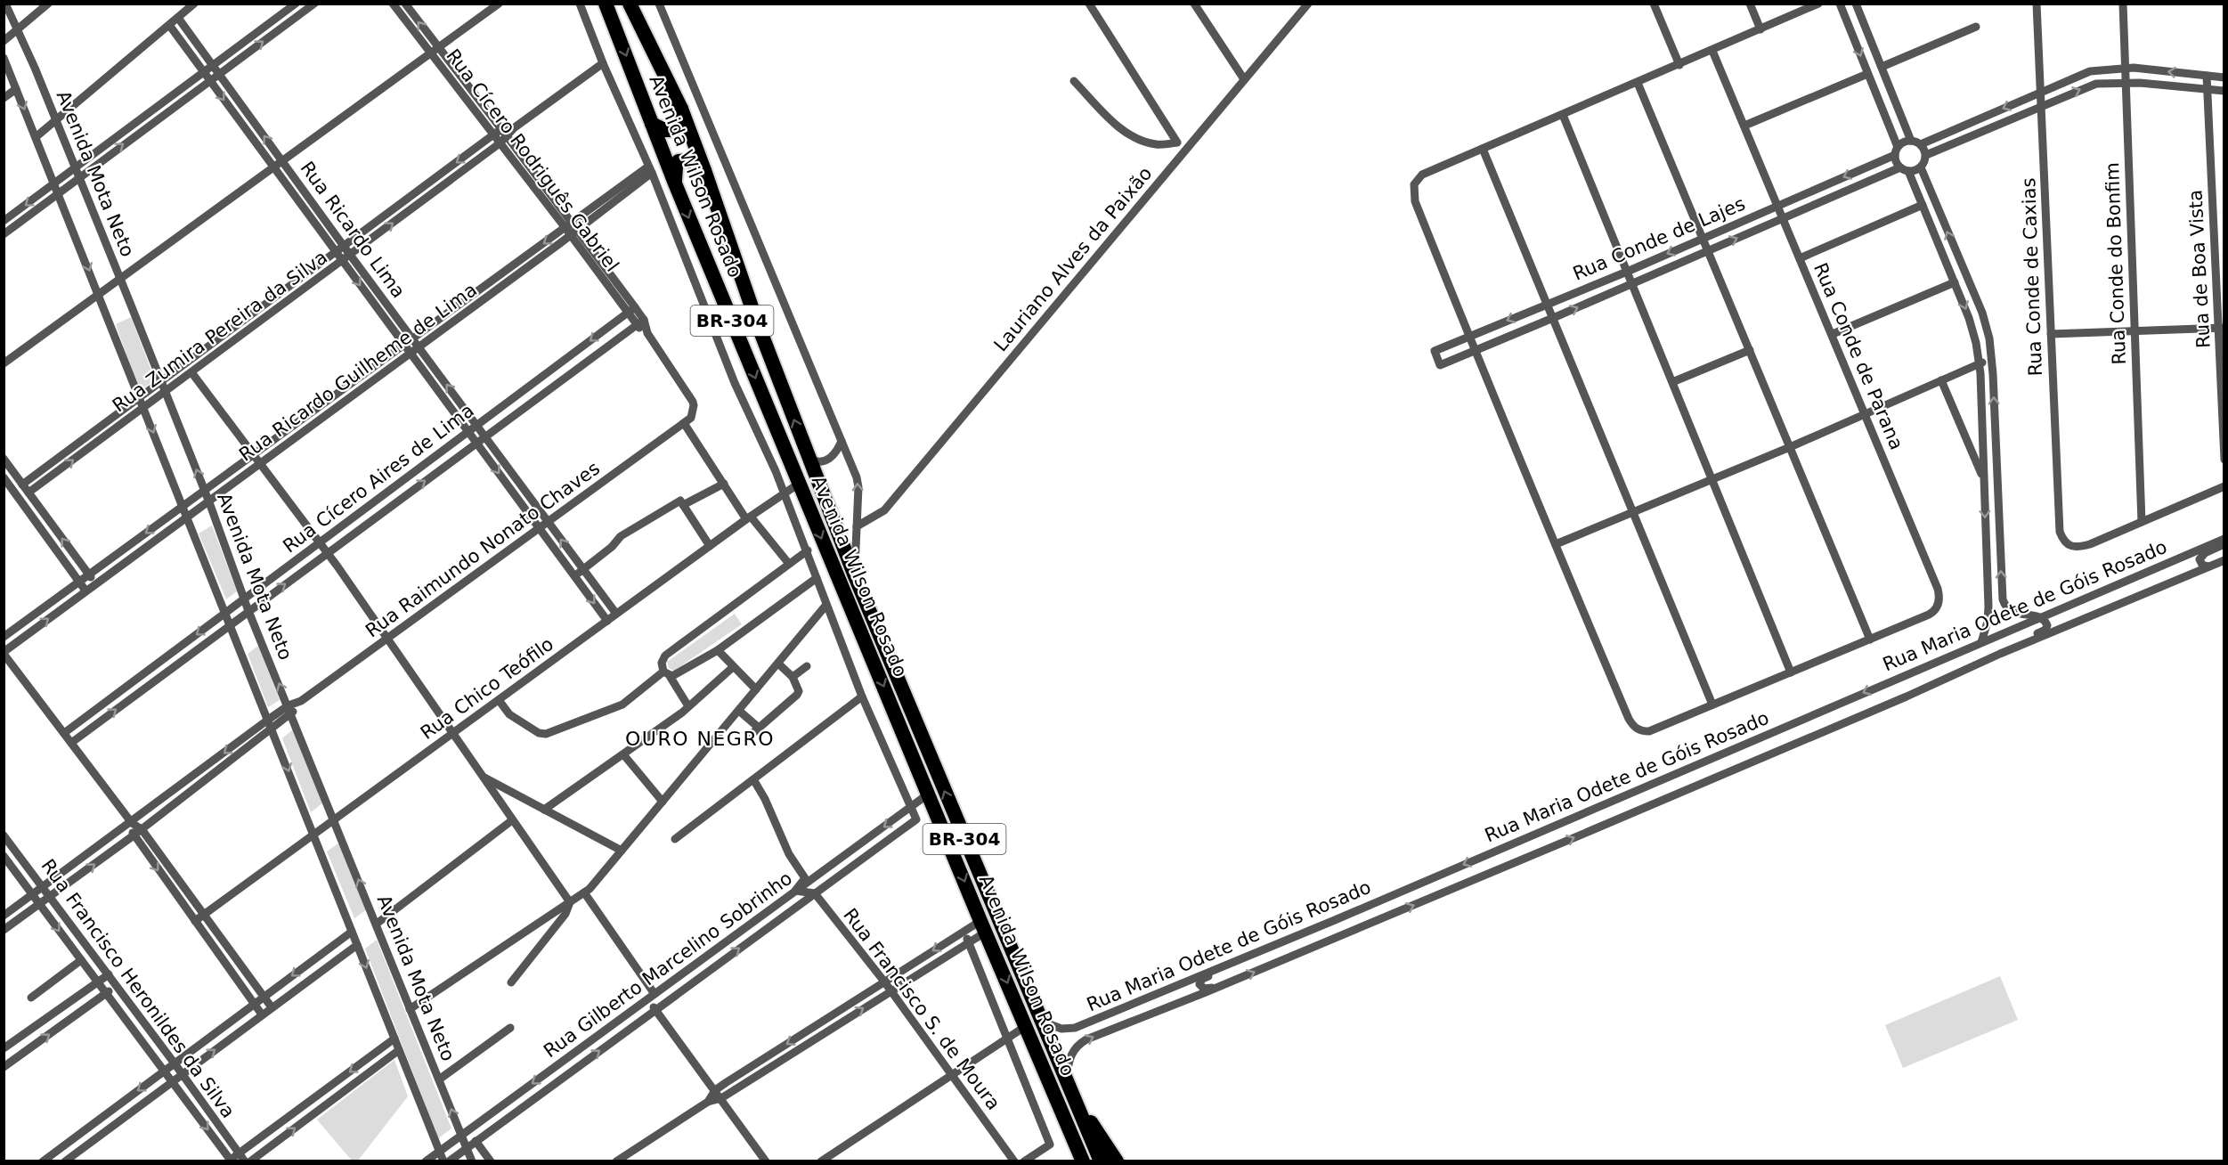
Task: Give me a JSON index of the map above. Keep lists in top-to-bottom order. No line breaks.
{"streets":{"highway":["Avenida Wilson Rosado","BR-304"],"street":["Rua Cícero Rodriguês Gabriel","Avenida Mota Neto","Rua Ricardo Lima","Rua Conde de Lajes","Lauriano Alves da Paixão","Rua Conde do Bonfim","Rua de Boa Vista","Rua Conde de Caxias","Rua Zumira Pereira da Silva","Rua Conde de Parana","Rua Ricardo Guilheme de Lima","Rua Cícero Aires de Lima","Rua Raimundo Nonato Chaves","Rua Maria Odete de Góis Rosado","Rua Chico Teófilo","Rua Gilberto Marcelino Sobrinho","Rua Francisco Heronildes da Silva","Rua Francisco S. de Moura"]},"crossings":[["Rua Cícero Rodriguês Gabriel","Rua Zumira Pereira da Silva"],["Rua Cícero Rodriguês Gabriel","Rua Ricardo Guilheme de Lima"],["Rua Cícero Rodriguês Gabriel","Rua Cícero Aires de Lima"],["Rua Cícero Rodriguês Gabriel","Rua Raimundo Nonato Chaves"],["Avenida Mota Neto","Rua Zumira Pereira da Silva"],["Avenida Mota Neto","Rua Ricardo Guilheme de Lima"],["Avenida Mota Neto","Rua Cícero Aires de Lima"],["Avenida Mota Neto","Rua Raimundo Nonato Chaves"],["Avenida Mota Neto","Rua Chico Teófilo"],["Avenida Mota Neto","Rua Gilberto Marcelino Sobrinho"],["Avenida Wilson Rosado","Rua Maria Odete de Góis Rosado"],["Avenida Wilson Rosado","Rua Chico Teófilo"],["Avenida Wilson Rosado","Rua Gilberto Marcelino Sobrinho"],["Rua Ricardo Lima","Rua Zumira Pereira da Silva"],["Rua Ricardo Lima","Rua Ricardo Guilheme de Lima"],["Rua Ricardo Lima","Rua Cícero Aires de Lima"],["Rua Ricardo Lima","Rua Raimundo Nonato Chaves"],["Rua Ricardo Lima","Rua Chico Teófilo"],["Rua Conde de Lajes","Rua Conde de Parana"],["Rua Conde do Bonfim","Rua Conde de Caxias"],["Rua Raimundo Nonato Chaves","Rua Francisco Heronildes da Silva"],["Rua Gilberto Marcelino Sobrinho","Rua Francisco S. de Moura"]],"districts":["OURO NEGRO"]}
